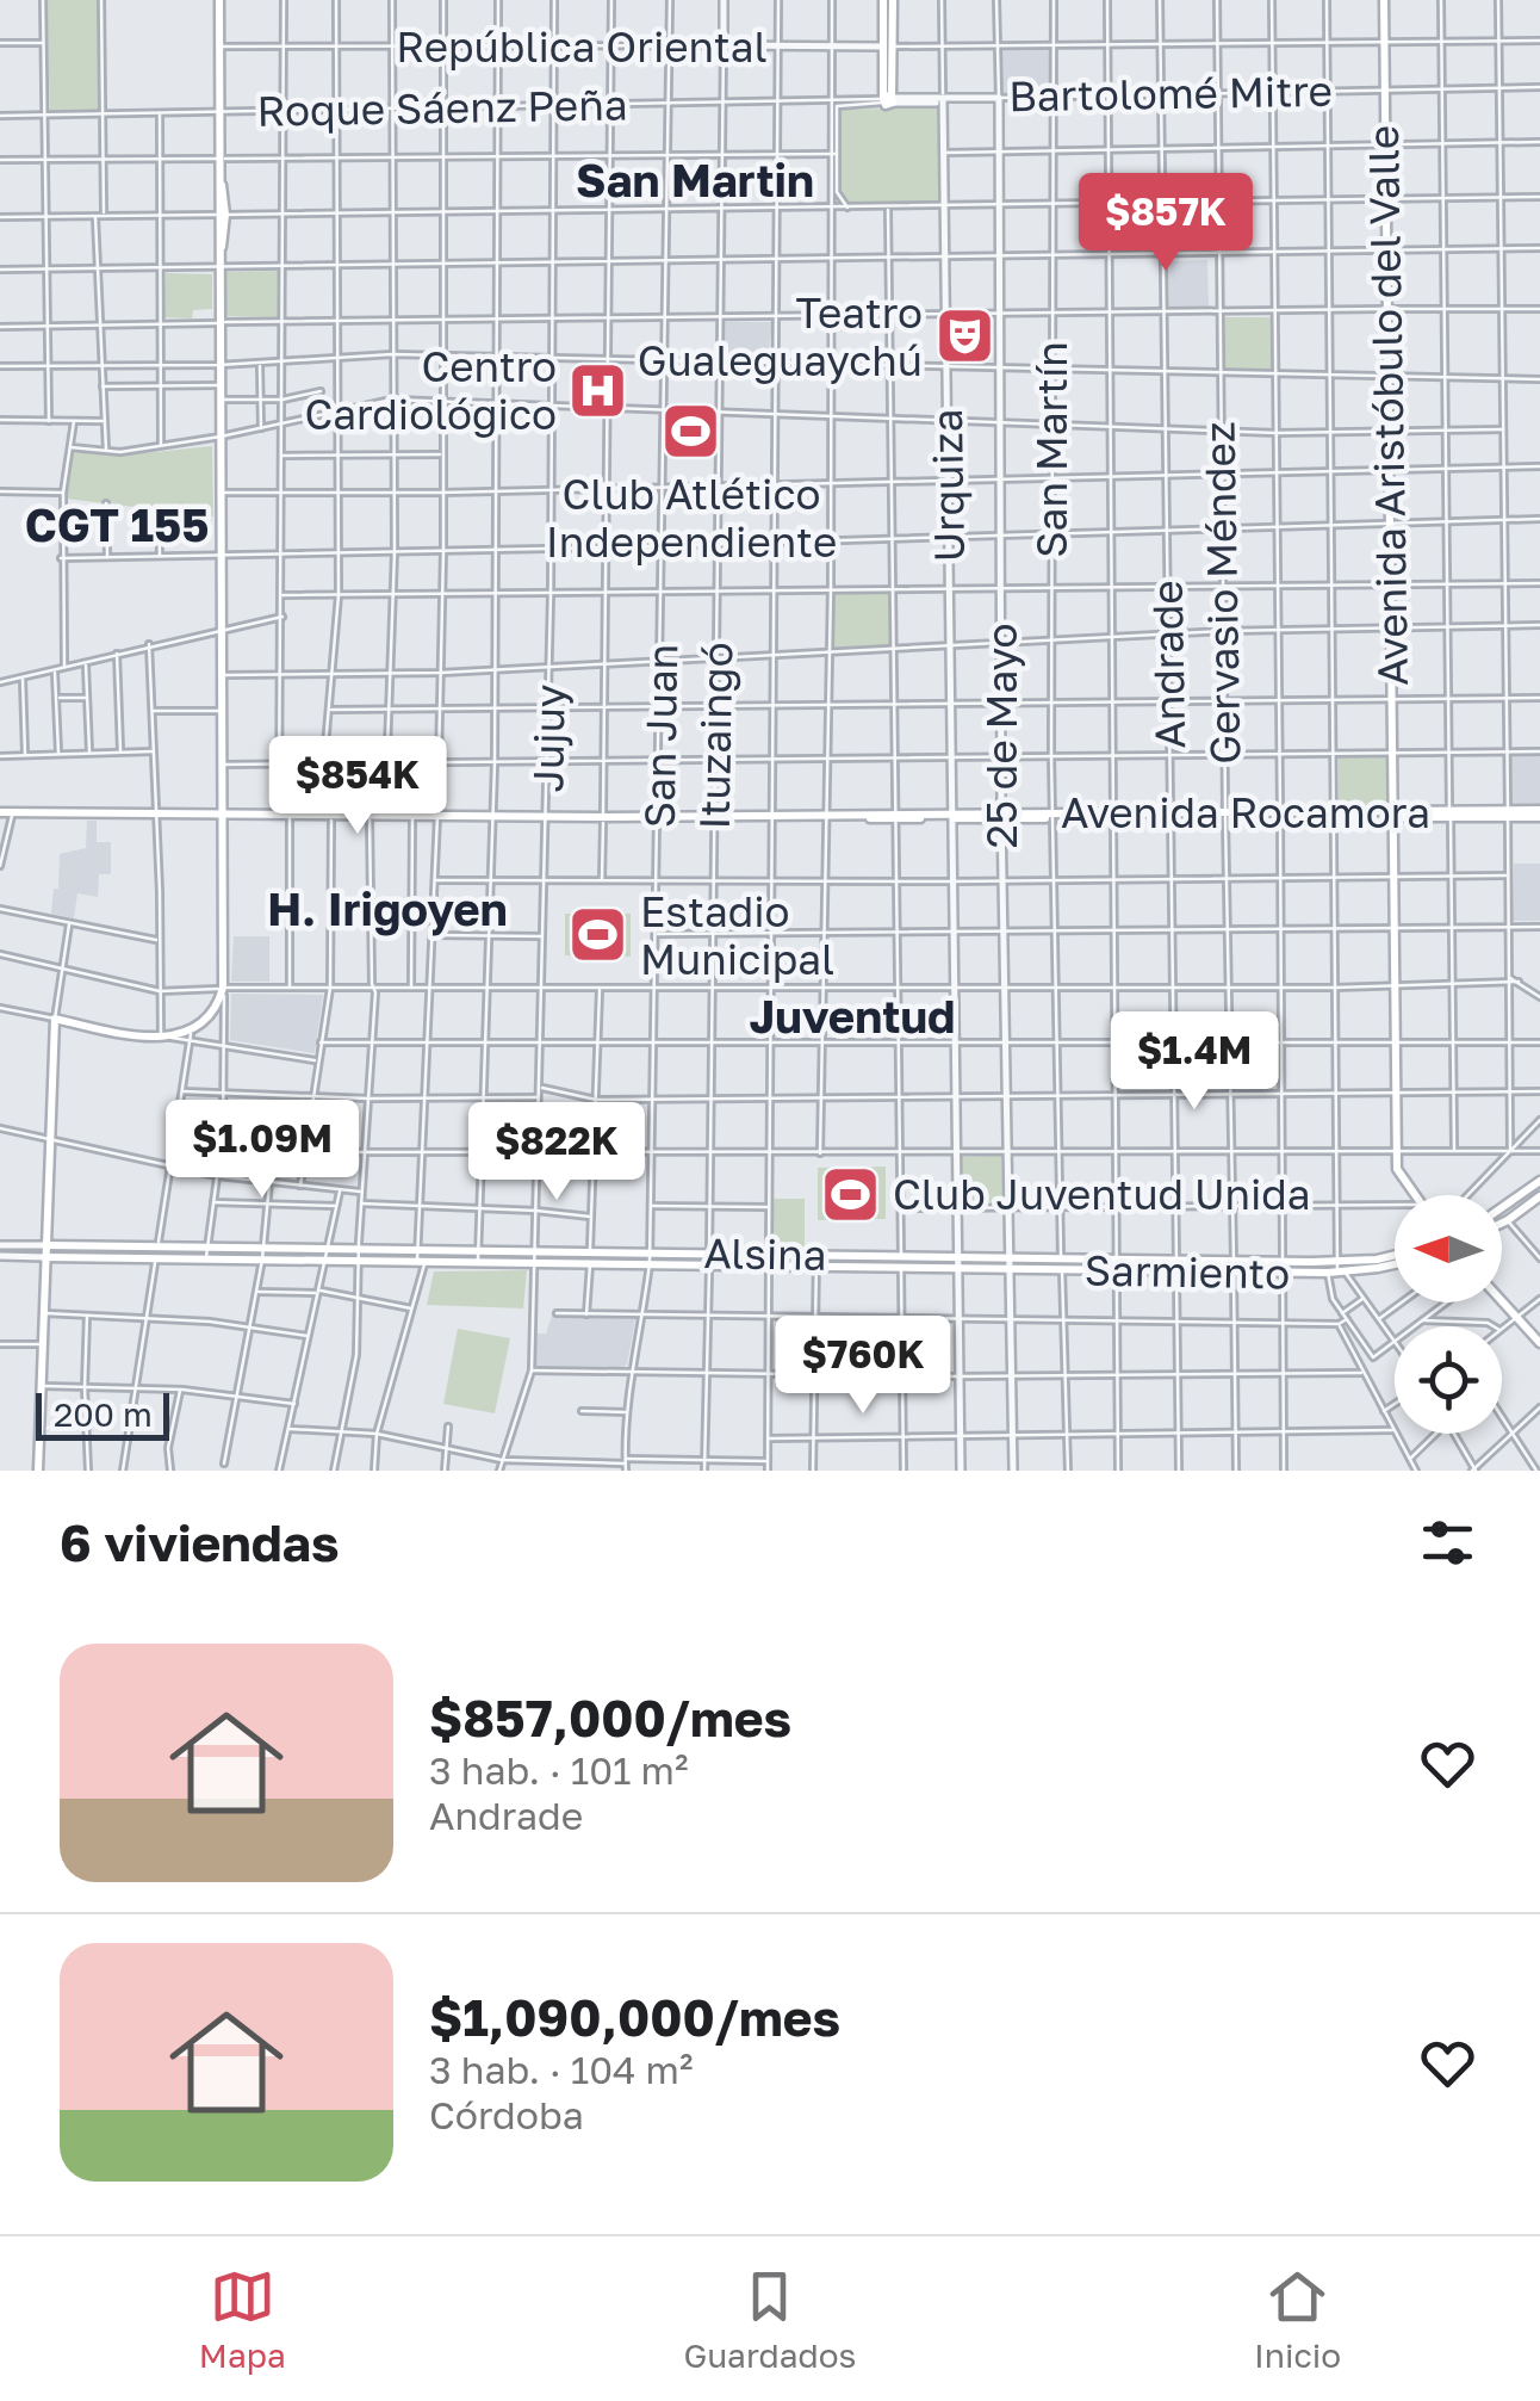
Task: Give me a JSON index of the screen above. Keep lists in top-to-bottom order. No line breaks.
{"streets":{"main road":["Avenida Aristóbulo del Valle","Avenida Rocamora","Alsina","Sarmiento"],"street":["República Oriental","Bartolomé Mitre","Roque Sáenz Peña","San Martín","Urquiza","Gervasio Méndez","Andrade","San Juan","Ituzaingó","25 de Mayo","Jujuy"]},"crossings":[["República Oriental","Avenida Aristóbulo del Valle"],["República Oriental","San Martín"],["República Oriental","Urquiza"],["República Oriental","Gervasio Méndez"],["República Oriental","Andrade"],["República Oriental","San Juan"],["República Oriental","Ituzaingó"],["República Oriental","25 de Mayo"],["República Oriental","Jujuy"],["Bartolomé Mitre","Roque Sáenz Peña"],["Bartolomé Mitre","Avenida Aristóbulo del Valle"],["Bartolomé Mitre","San Martín"],["Bartolomé Mitre","Urquiza"],["Bartolomé Mitre","Gervasio Méndez"],["Bartolomé Mitre","Andrade"],["Bartolomé Mitre","25 de Mayo"],["Roque Sáenz Peña","Urquiza"],["Roque Sáenz Peña","San Juan"],["Roque Sáenz Peña","Ituzaingó"],["Roque Sáenz Peña","Jujuy"],["Avenida Aristóbulo del Valle","Avenida Rocamora"],["San Martín","Avenida Rocamora"],["San Martín","Sarmiento"],["Urquiza","Avenida Rocamora"],["Urquiza","Alsina"],["Urquiza","Sarmiento"],["Gervasio Méndez","Avenida Rocamora"],["Gervasio Méndez","Sarmiento"],["Andrade","Avenida Rocamora"],["Andrade","Sarmiento"],["San Juan","Avenida Rocamora"],["San Juan","Alsina"],["Ituzaingó","Avenida Rocamora"],["Ituzaingó","Alsina"],["25 de Mayo","Avenida Rocamora"],["25 de Mayo","Sarmiento"],["Jujuy","Avenida Rocamora"],["Jujuy","Alsina"],["Alsina","Sarmiento"]],"districts":["San Martin","CGT 155","H. Irigoyen","Juventud"],"places":{"theatre":["Teatro Gualeguaychú"],"hospital":["Centro Cardiológico"],"sports":["Club Atlético Independiente","Estadio Municipal","Club Juventud Unida"]},"scale_bar":"200 m","north":"left","page":{"price":["$857K","$854K","$1.4M","$1.09M","$822K","$760K"],"scale":"200 m","heading":"6 viviendas","list":[{"name":"$857,000/mes","note":"3 hab. · 101 m² · Andrade"},{"name":"$1,090,000/mes","note":"3 hab. · 104 m² · Córdoba"}],"tabs":["Mapa","Guardados","Inicio"]}}
